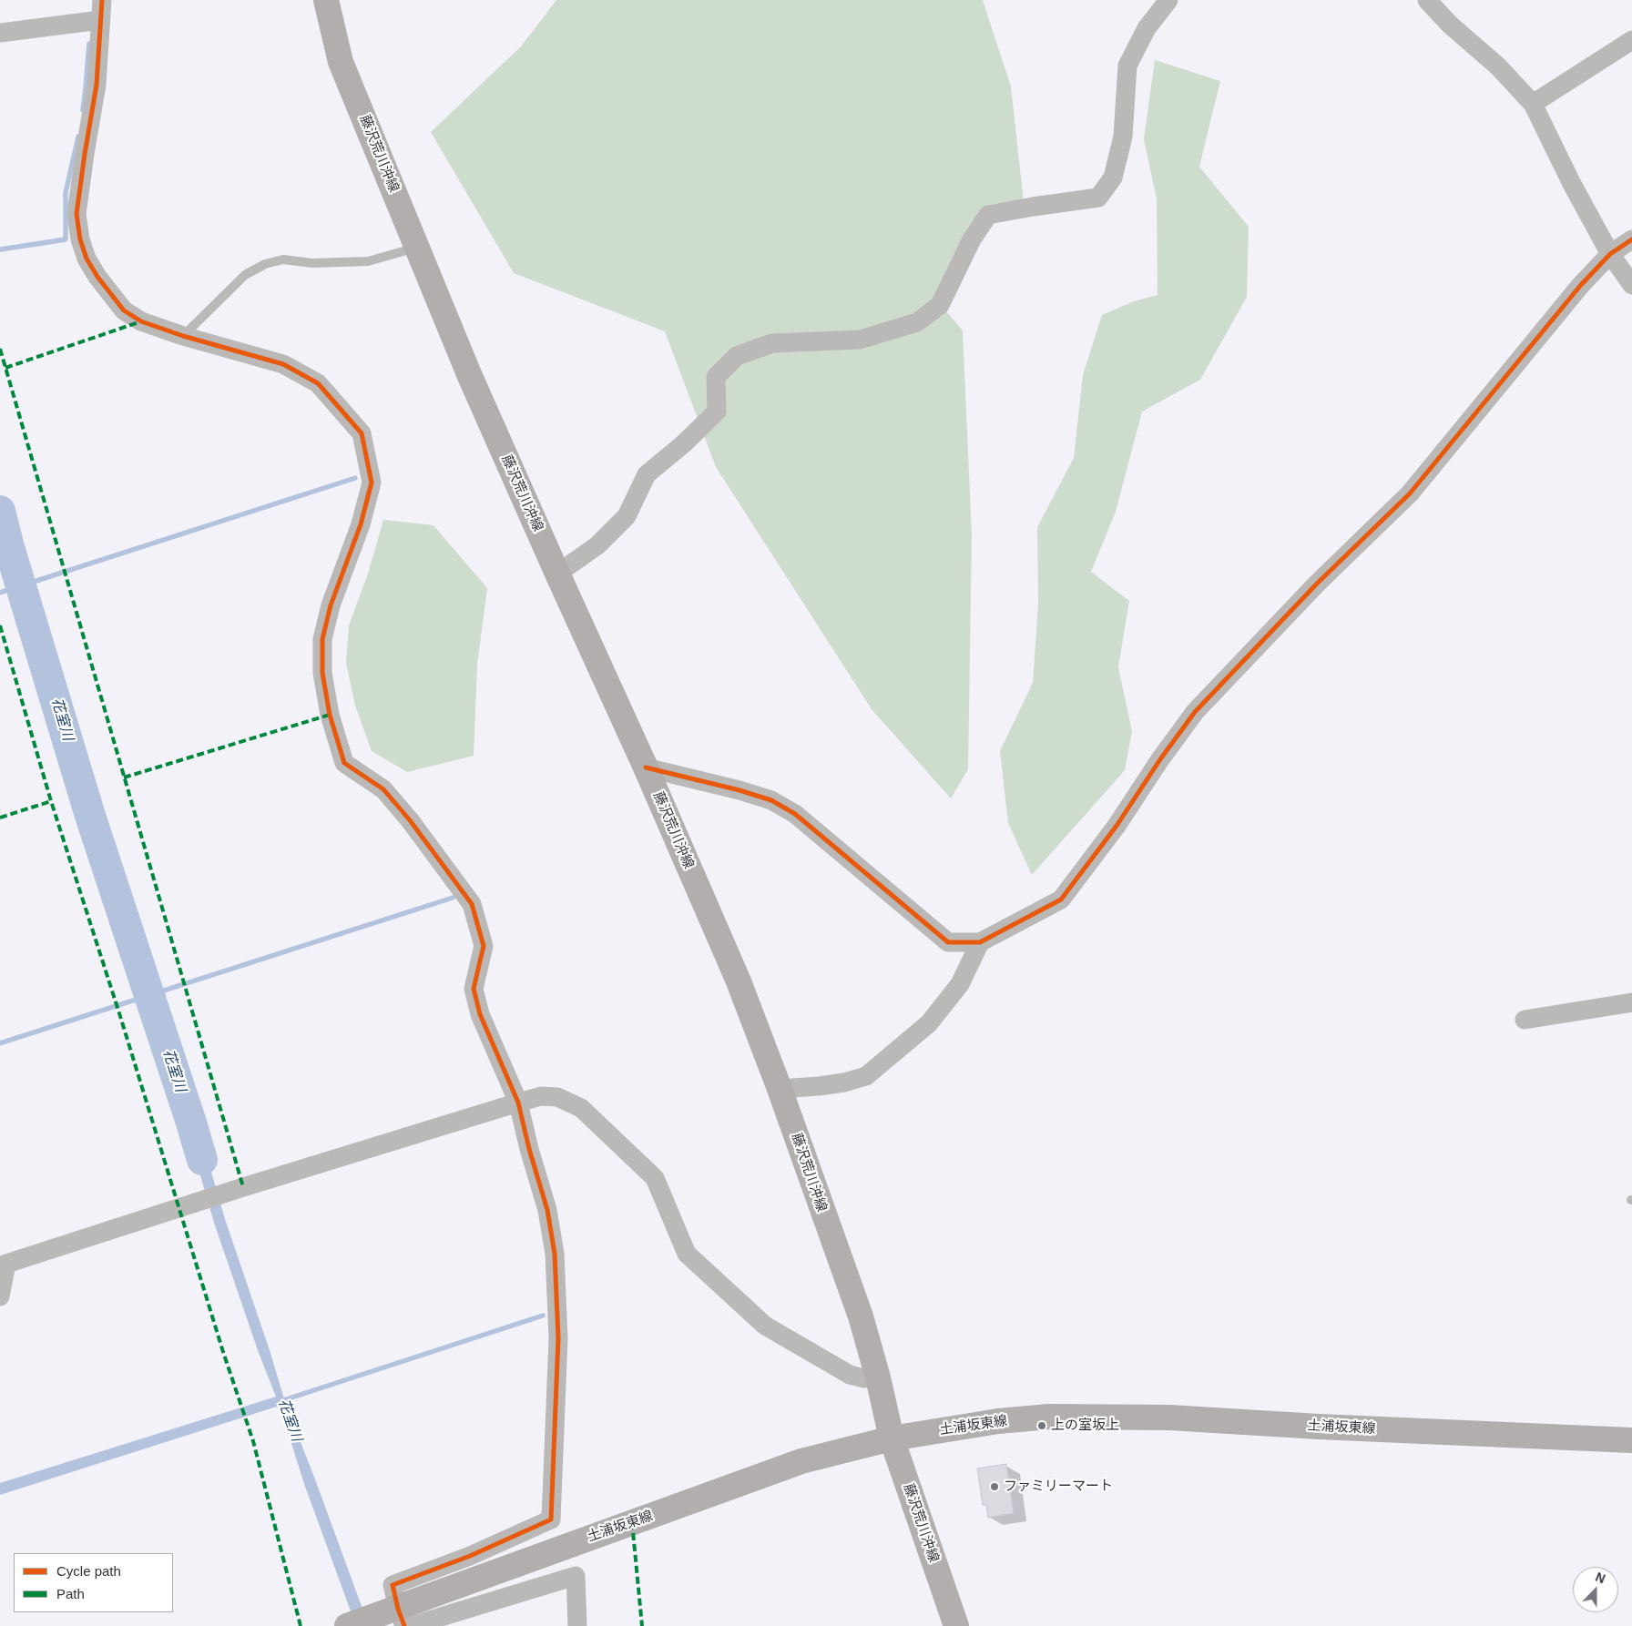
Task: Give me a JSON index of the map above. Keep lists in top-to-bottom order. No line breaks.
{"streets":{"main road":["藤沢荒川沖線","土浦坂東線"]},"crossings":[["藤沢荒川沖線","土浦坂東線"]],"water":["花室川"],"places":["上の室坂上","ファミリーマート"],"legend":["Cycle path","Path"],"north":"top"}
